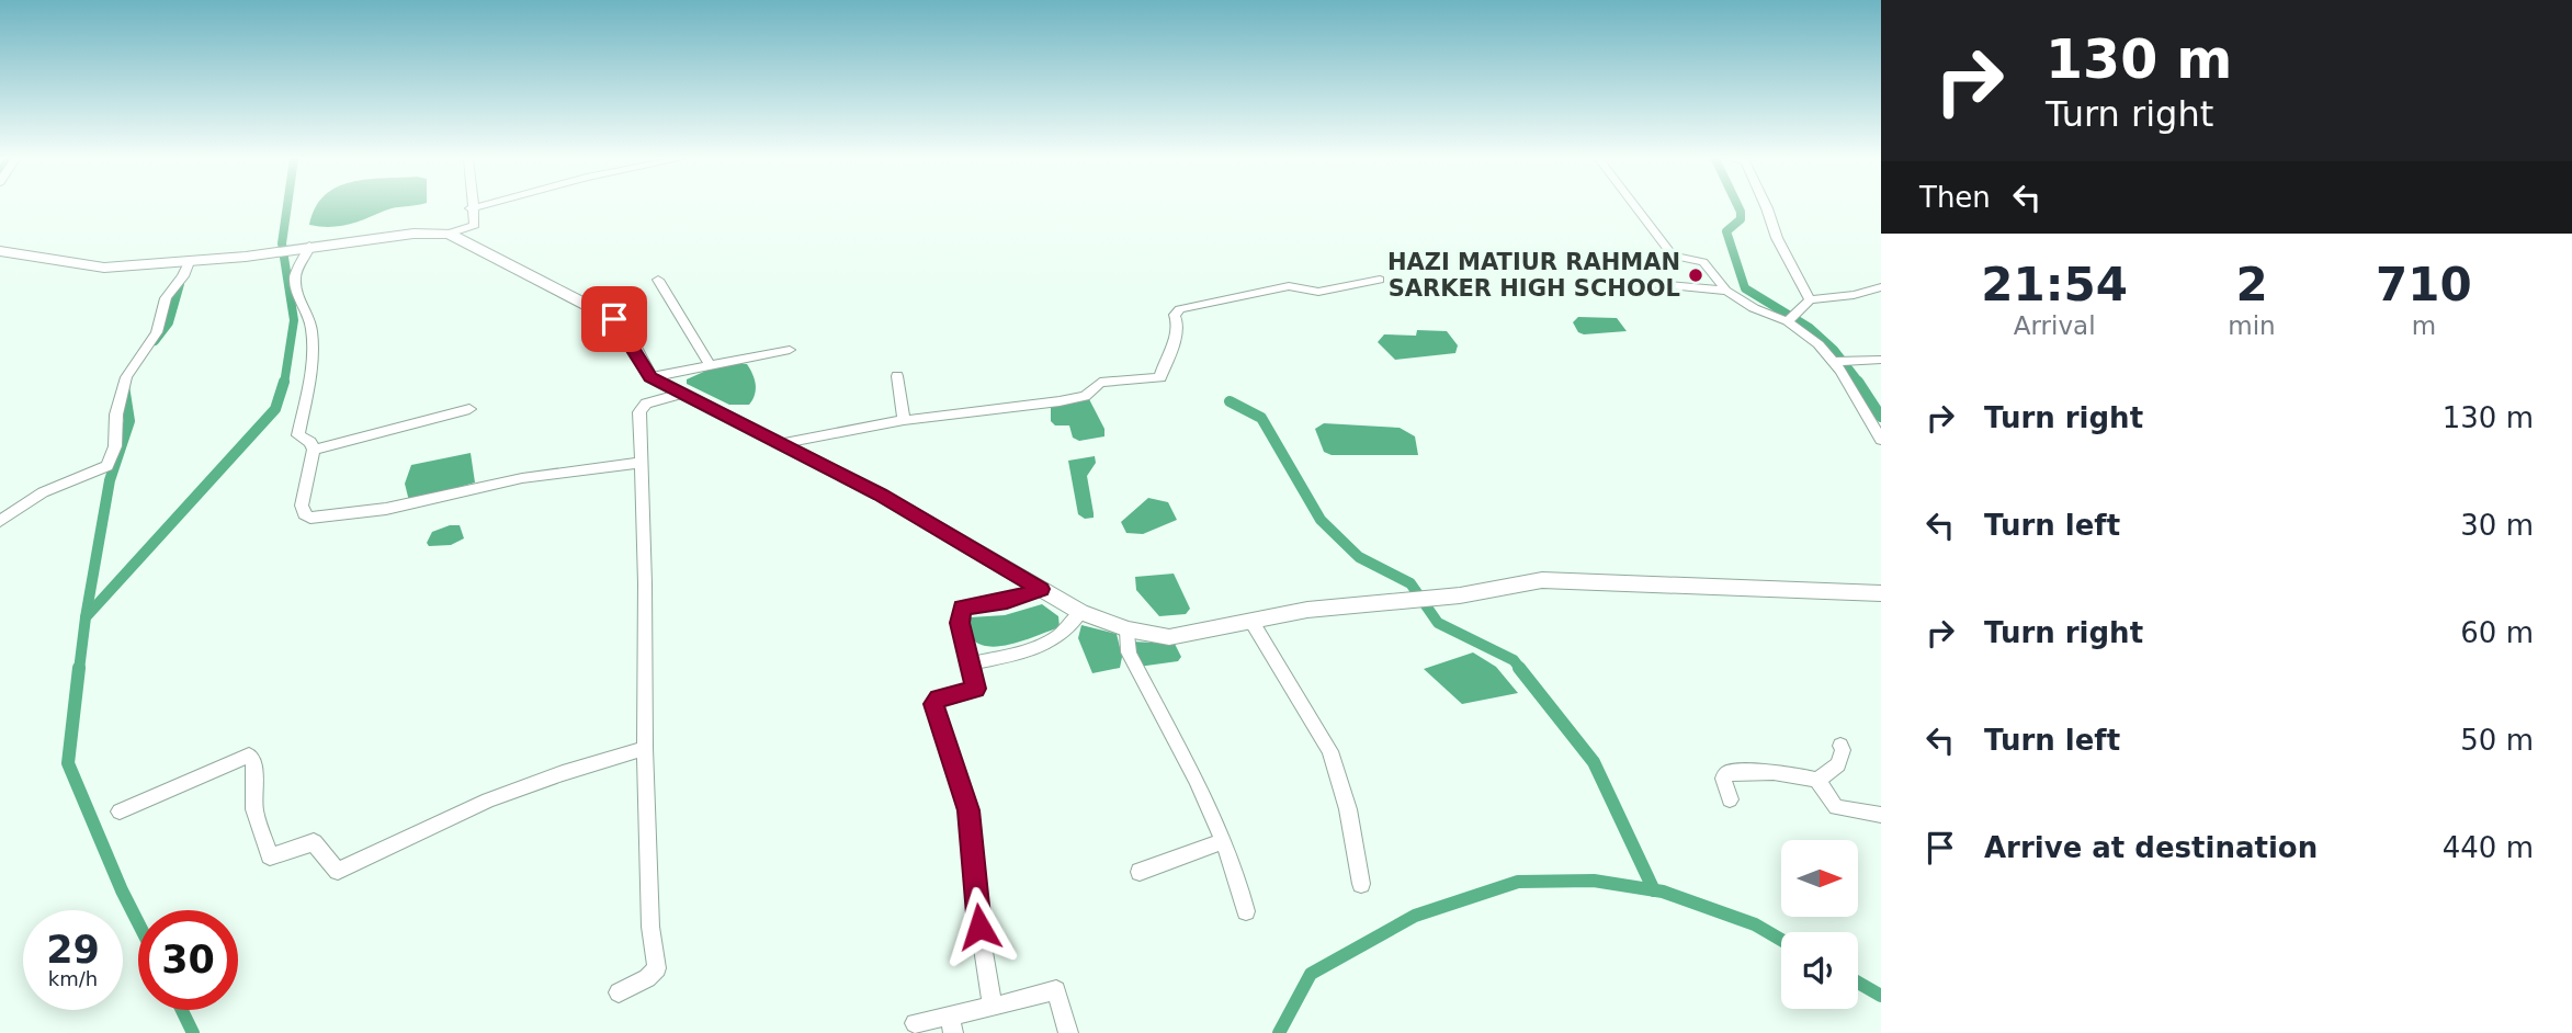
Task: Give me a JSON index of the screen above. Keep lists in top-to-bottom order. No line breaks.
{"places":["HAZI MATIUR RAHMAN SARKER HIGH SCHOOL"],"north":"right","page":{"turn":["130 m","Turn right"],"then":"Then","eta":["21:54","Arrival","2","min","710","m"],"list":[{"name":"Turn right","value":"130 m"},{"name":"Turn left","value":"30 m"},{"name":"Turn right","value":"60 m"},{"name":"Turn left","value":"50 m"},{"name":"Arrive at destination","value":"440 m"}],"speed":"29 km/h","limit":"30"}}
